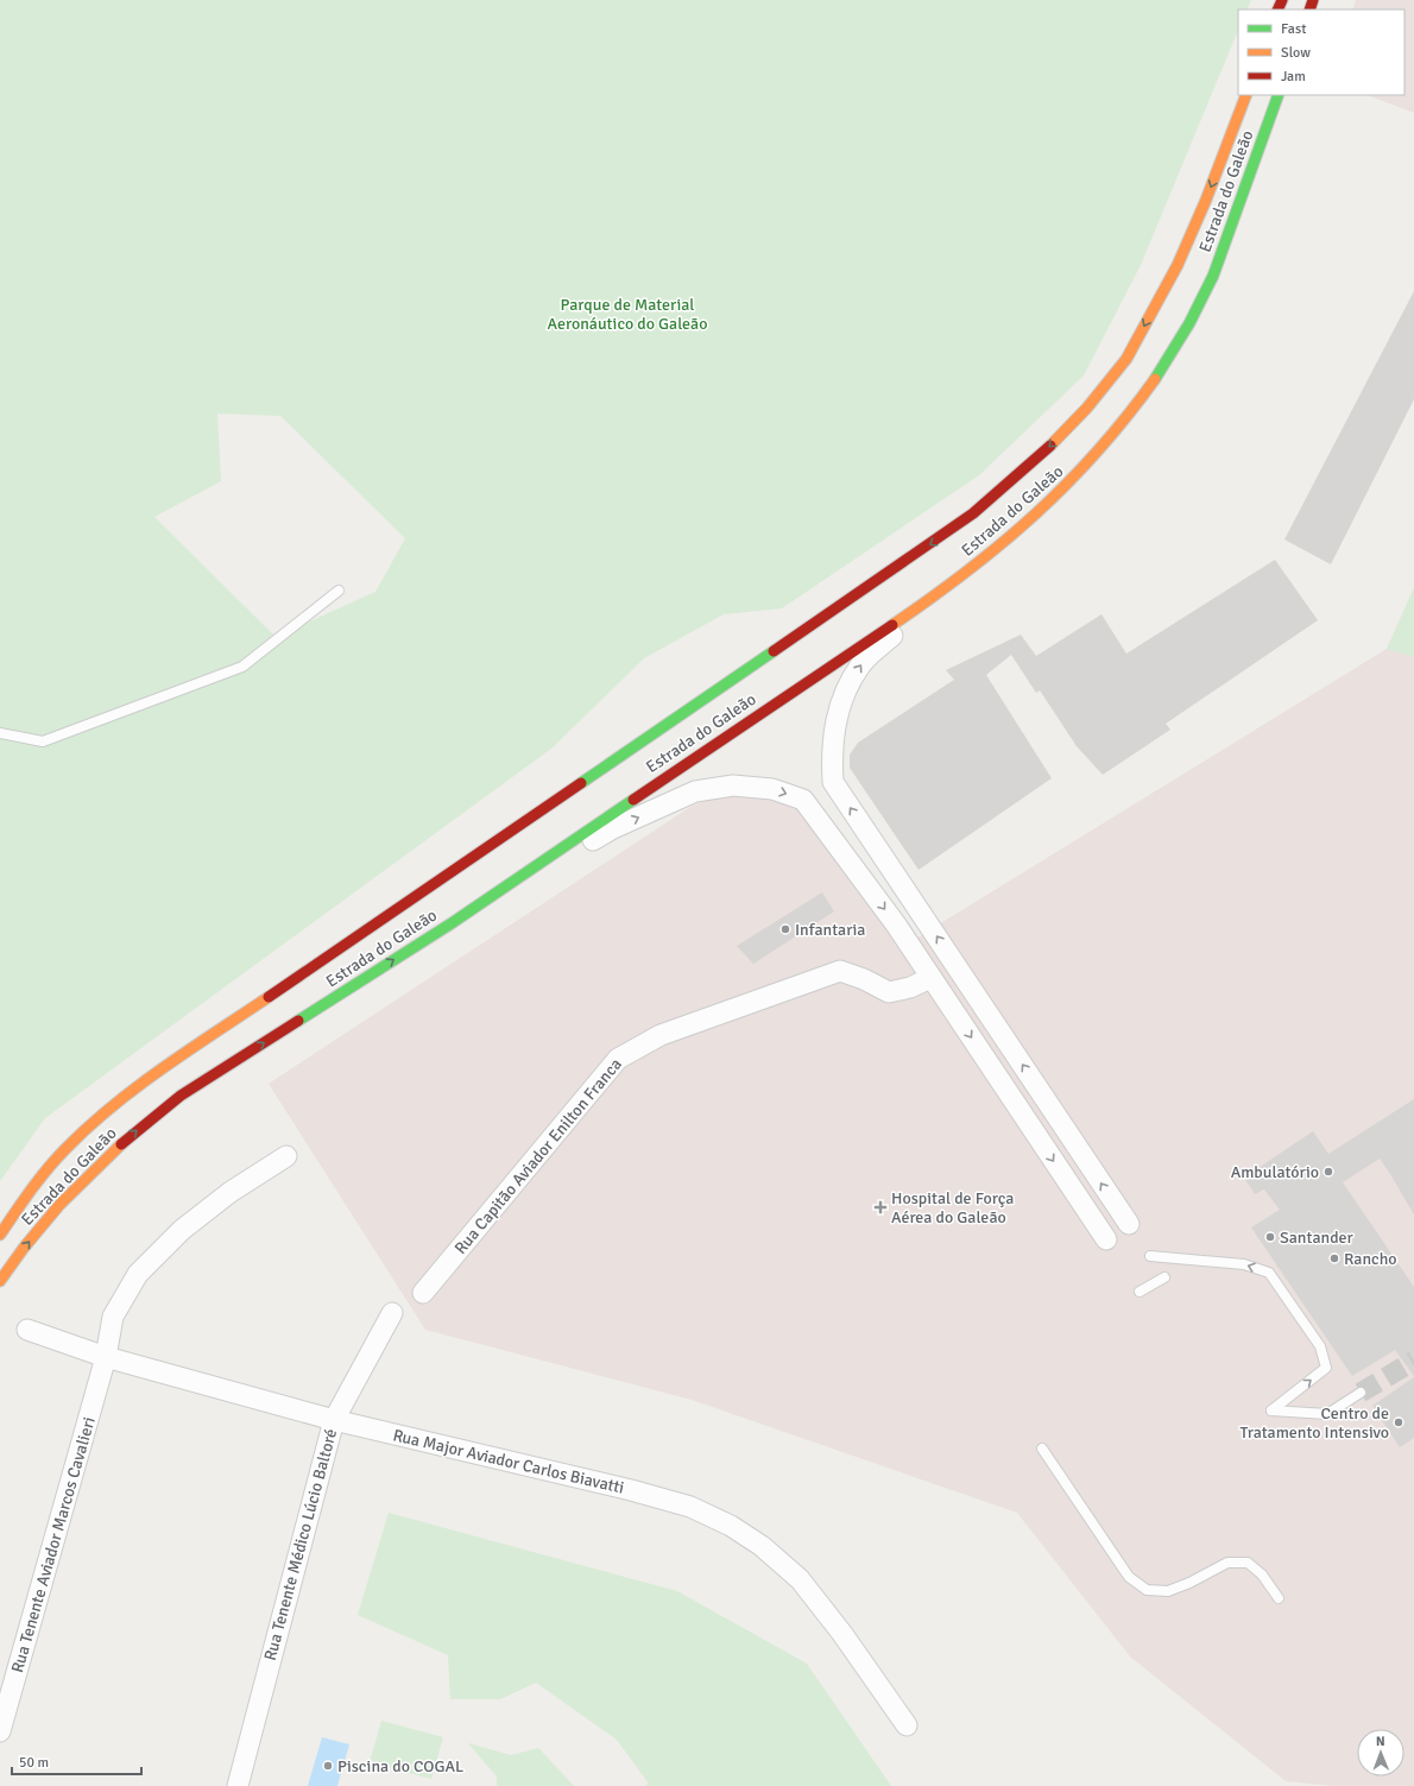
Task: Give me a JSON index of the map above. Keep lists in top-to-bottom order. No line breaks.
{"streets":{"main road":["Estrada do Galeão"],"street":["Rua Capitão Aviador Enilton Franca","Rua Major Aviador Carlos Biavatti","Rua Tenente Aviador Marcos Cavalieri","Rua Tenente Médico Lúcio Baltoré"]},"crossings":[["Rua Major Aviador Carlos Biavatti","Rua Tenente Aviador Marcos Cavalieri"],["Rua Major Aviador Carlos Biavatti","Rua Tenente Médico Lúcio Baltoré"]],"parks":["Parque de Material Aeronáutico do Galeão"],"places":{"other":["Infantaria","Ambulatório","Santander","Rancho","Centro de Tratamento Intensivo","Piscina do COGAL"],"health":["Hospital de Força Aérea do Galeão"]},"legend":["Fast","Slow","Jam"],"scale_bar":"50 m","north":"top"}
